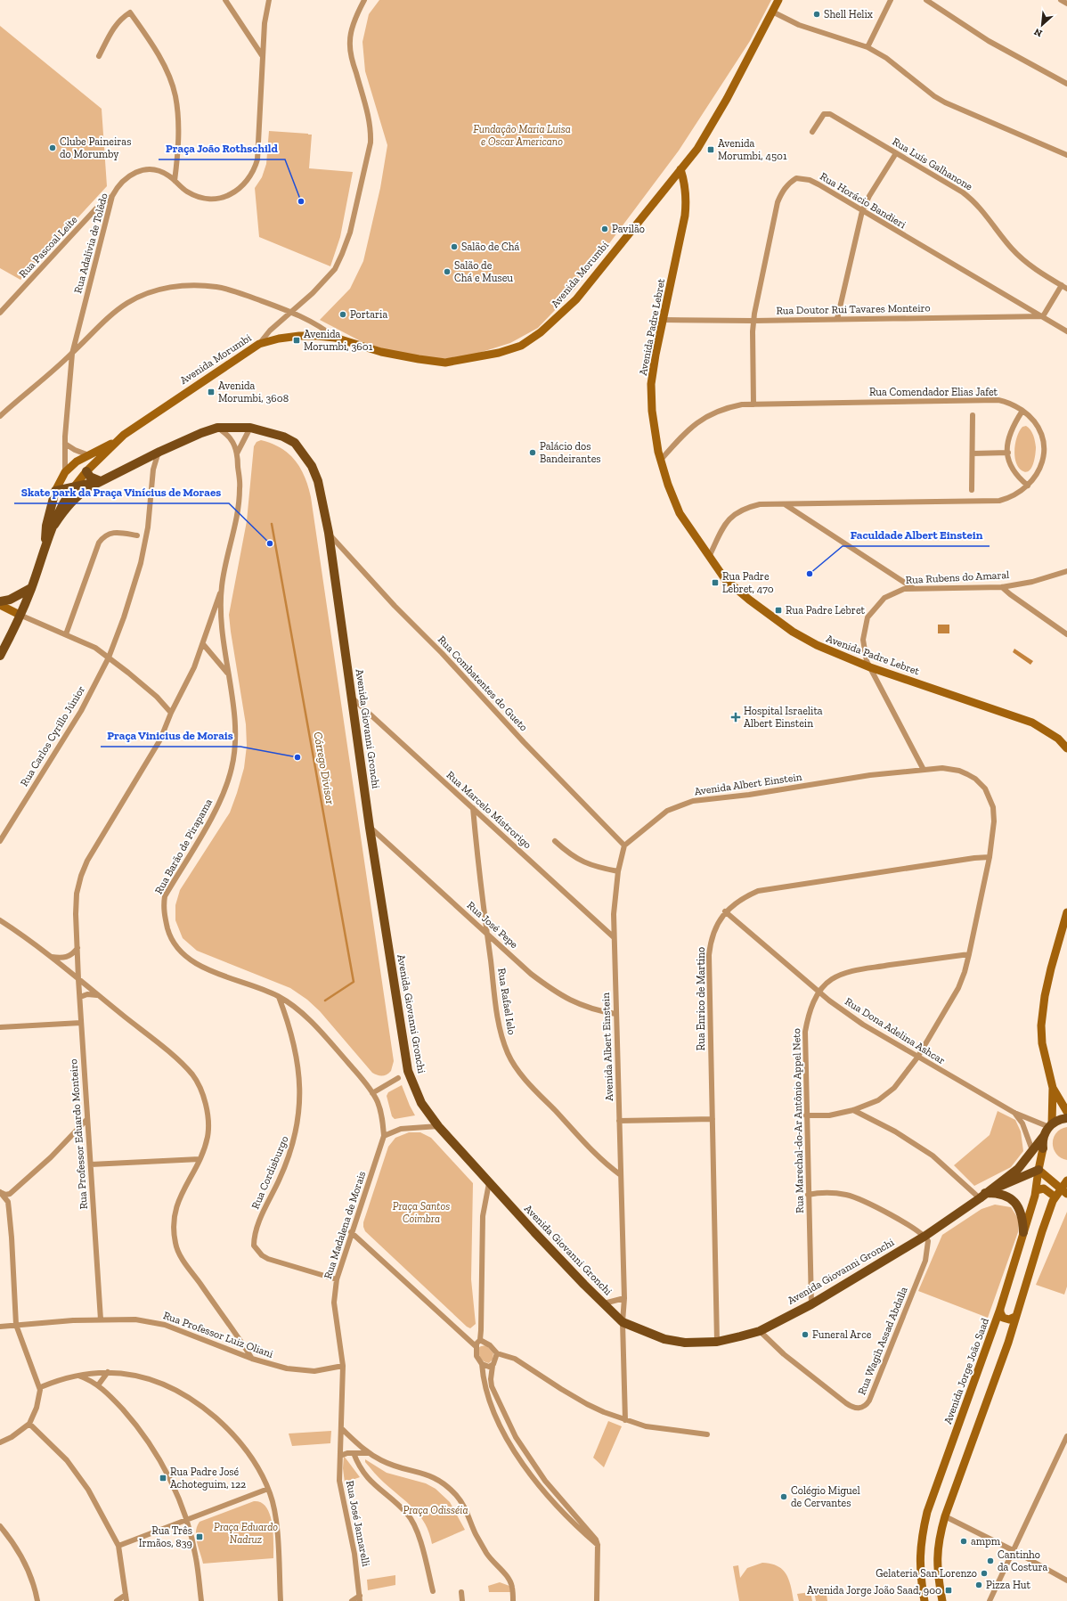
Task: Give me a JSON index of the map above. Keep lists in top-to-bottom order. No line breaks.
{"streets":{"main road":["Avenida Morumbi","Avenida Padre Lebret","Avenida Giovanni Gronchi","Avenida Jorge João Saad"],"street":["Rua Luís Galhanone","Rua Horácio Bandieri","Rua Adalívia de Tolêdo","Rua Pascoal Leite","Rua Doutor Rui Tavares Monteiro","Rua Comendador Elias Jafet","Rua Rubens do Amaral","Rua Combatentes do Gueto","Rua Carlos Cyrillo Júnior","Avenida Albert Einstein","Rua Marcelo Mistrorigo","Rua Barão de Pirapama","Rua José Pepe","Rua Enrico de Martino","Rua Rafael Ielo","Rua Dona Adelina Ashcar","Rua Marechal-do-Ar Antônio Appel Neto","Rua Professor Eduardo Monteiro","Rua Cordisburgo","Rua Madalena de Morais","Rua Professor Luiz Oliani","Rua Wagih Assad Abdalla","Rua José Jannarelli"]},"crossings":[["Rua Horácio Bandieri","Rua Doutor Rui Tavares Monteiro"],["Rua Horácio Bandieri","Rua Comendador Elias Jafet"],["Rua Adalívia de Tolêdo","Rua Pascoal Leite"],["Rua Adalívia de Tolêdo","Avenida Morumbi"],["Avenida Morumbi","Avenida Padre Lebret"],["Avenida Morumbi","Avenida Giovanni Gronchi"],["Rua Doutor Rui Tavares Monteiro","Avenida Padre Lebret"],["Avenida Padre Lebret","Rua Comendador Elias Jafet"],["Avenida Padre Lebret","Rua Rubens do Amaral"],["Rua Rubens do Amaral","Avenida Albert Einstein"],["Rua Combatentes do Gueto","Avenida Giovanni Gronchi"],["Rua Combatentes do Gueto","Avenida Albert Einstein"],["Avenida Giovanni Gronchi","Rua Carlos Cyrillo Júnior"],["Avenida Giovanni Gronchi","Avenida Albert Einstein"],["Avenida Giovanni Gronchi","Rua Marcelo Mistrorigo"],["Avenida Giovanni Gronchi","Rua Barão de Pirapama"],["Avenida Giovanni Gronchi","Rua José Pepe"],["Avenida Giovanni Gronchi","Rua Enrico de Martino"],["Avenida Giovanni Gronchi","Rua Dona Adelina Ashcar"],["Avenida Giovanni Gronchi","Rua Marechal-do-Ar Antônio Appel Neto"],["Avenida Giovanni Gronchi","Rua Wagih Assad Abdalla"],["Avenida Giovanni Gronchi","Avenida Jorge João Saad"],["Avenida Albert Einstein","Rua Marcelo Mistrorigo"],["Avenida Albert Einstein","Rua José Pepe"],["Avenida Albert Einstein","Rua Enrico de Martino"],["Avenida Albert Einstein","Rua Rafael Ielo"],["Avenida Albert Einstein","Rua Dona Adelina Ashcar"],["Avenida Albert Einstein","Rua Marechal-do-Ar Antônio Appel Neto"],["Rua Marcelo Mistrorigo","Rua Rafael Ielo"],["Rua Barão de Pirapama","Rua Professor Eduardo Monteiro"],["Rua Barão de Pirapama","Rua Cordisburgo"],["Rua Barão de Pirapama","Rua Madalena de Morais"],["Rua José Pepe","Rua Rafael Ielo"],["Rua Enrico de Martino","Rua Dona Adelina Ashcar"],["Rua Dona Adelina Ashcar","Rua Marechal-do-Ar Antônio Appel Neto"],["Rua Professor Eduardo Monteiro","Rua Professor Luiz Oliani"],["Rua Cordisburgo","Rua Madalena de Morais"],["Rua Madalena de Morais","Rua Professor Luiz Oliani"],["Rua Madalena de Morais","Rua José Jannarelli"]],"water":["Córrego Divisor"],"parks":["Fundação Maria Luisa e Oscar Americano","Praça Santos Coimbra","Praça Odisséia","Praça Eduardo Nadruz"],"places":{"other":["Shell Helix","Clube Paineiras do Morumby","Praça João Rothschild","Pavilão","Salão de Chá","Salão de Chá e Museu","Portaria","Palácio dos Bandeirantes","Skate park da Praça Vinícius de Moraes","Faculdade Albert Einstein","Praça Vinicius de Morais","Funeral Arce","Colégio Miguel de Cervantes","ampm","Cantinho da Costura","Gelateria San Lorenzo","Pizza Hut"],"transit":["Avenida Morumbi, 4501","Avenida Morumbi, 3601","Avenida Morumbi, 3608","Rua Padre Lebret, 470","Rua Padre Lebret","Rua Padre José Achoteguim, 122","Rua Três Irmãos, 839","Avenida Jorge João Saad, 900"],"health":["Hospital Israelita Albert Einstein"]},"north":"bottom left"}
